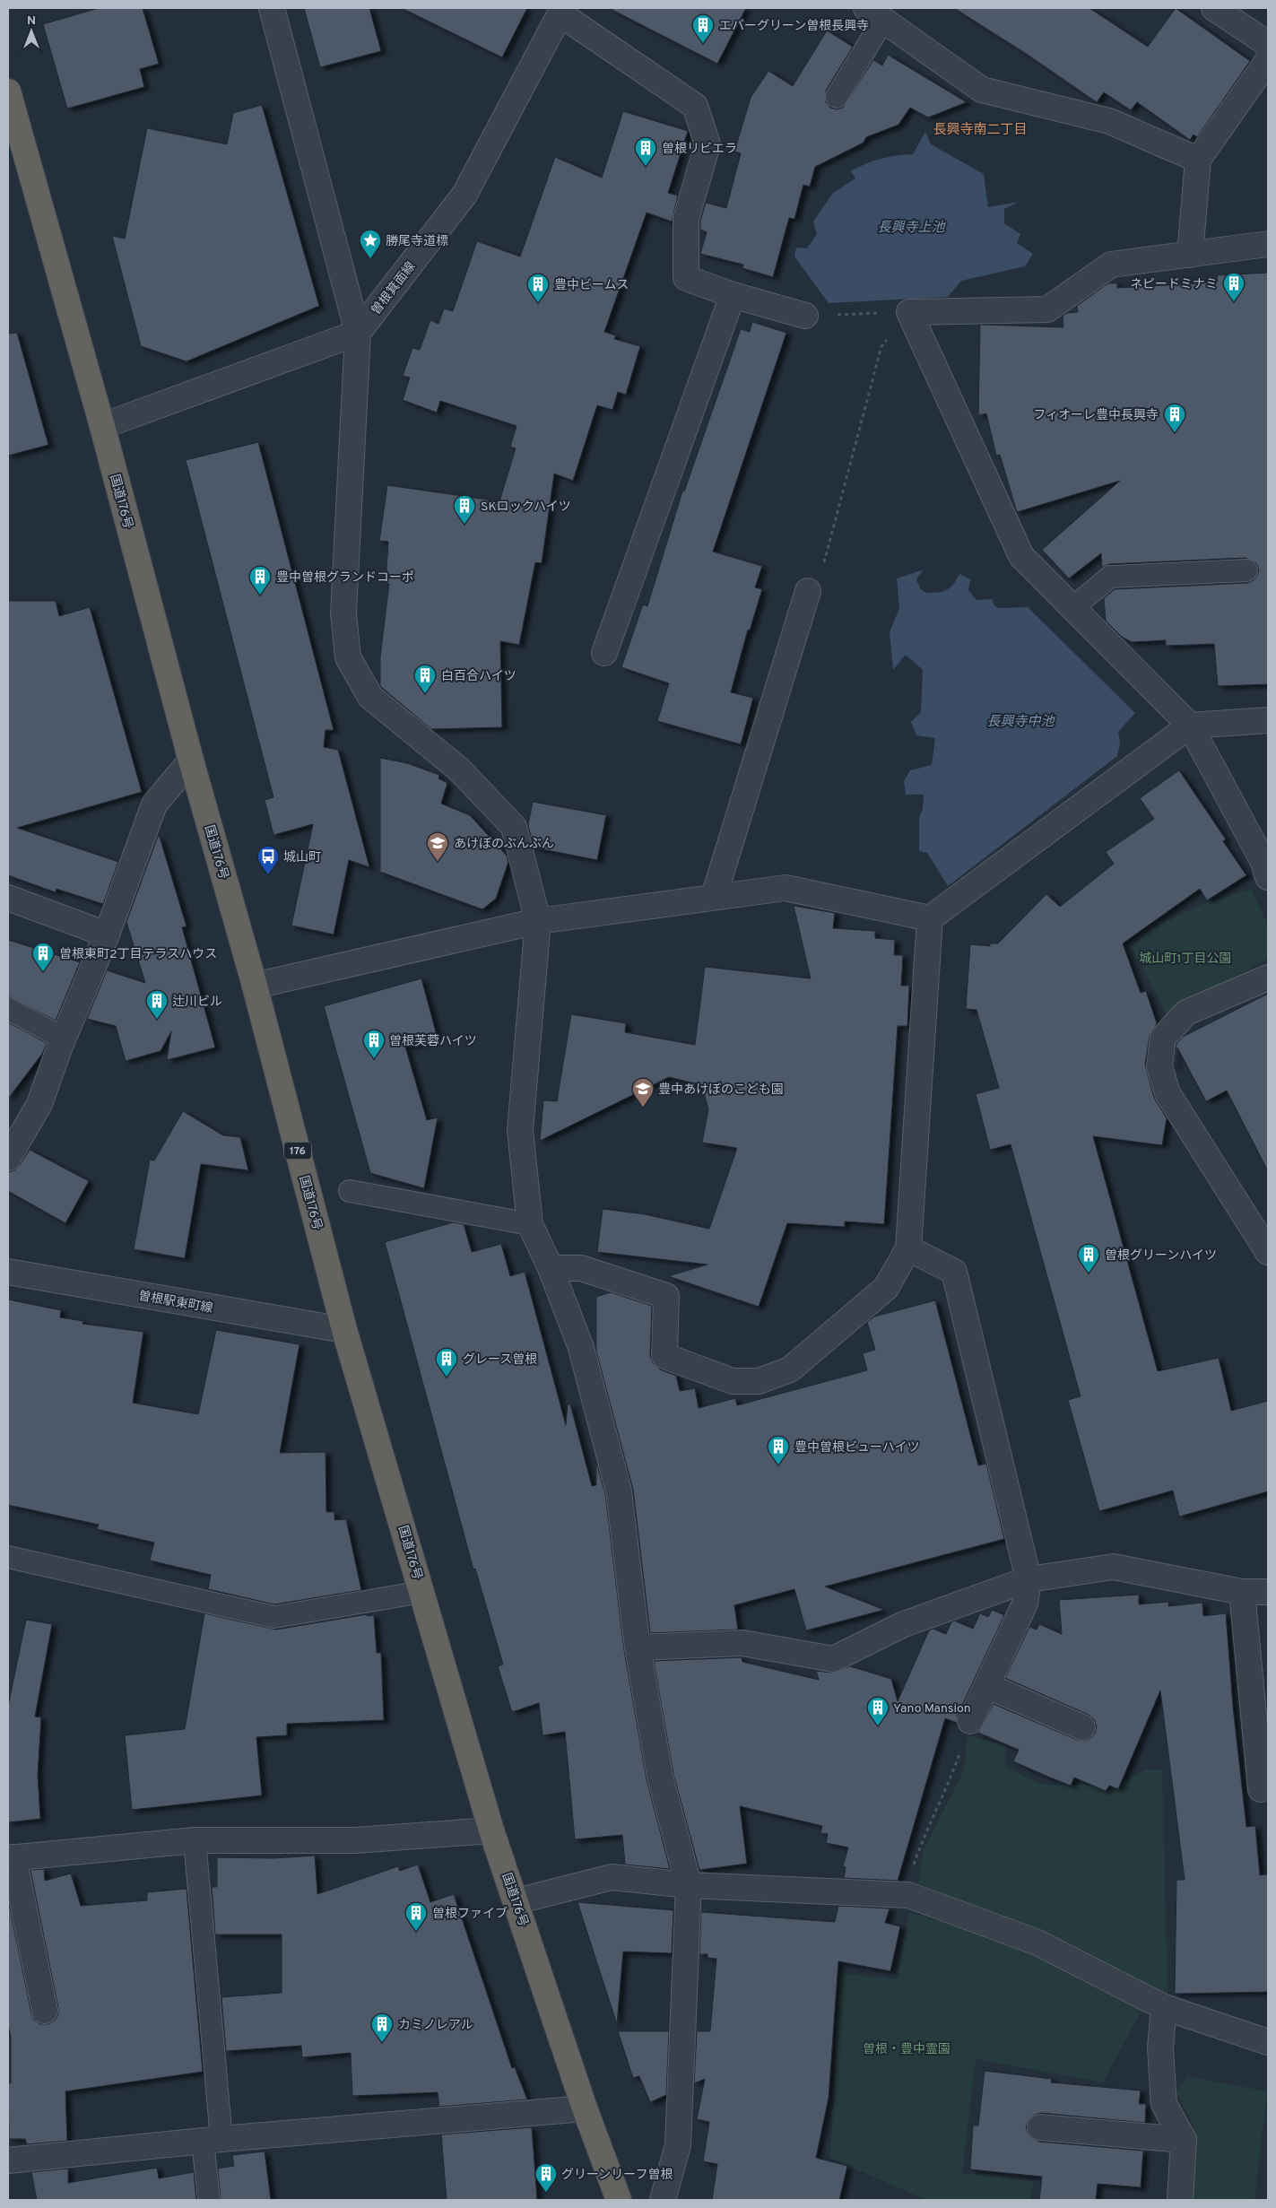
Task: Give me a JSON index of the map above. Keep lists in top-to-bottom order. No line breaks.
{"streets":{"highway":["国道176号","176"],"street":["曽根箕面線","曽根駅東町線"]},"crossings":[["国道176号","曽根駅東町線"]],"districts":["長興寺南二丁目"],"water":["長興寺上池","長興寺中池"],"parks":["城山町1丁目公園","曽根・豊中霊園"],"places":{"building":["エバーグリーン曽根長興寺","曽根リビエラ","ネピードミナミ","豊中ビームス","フィオーレ豊中長興寺","SKロックハイツ","豊中曽根グランドコーポ","白百合ハイツ","曽根東町2丁目テラスハウス","辻川ビル","曽根芙蓉ハイツ","曽根グリーンハイツ","グレース曽根","豊中曽根ビューハイツ","Yano Mansion","曽根ファイブ","カミノレアル","グリーンリーフ曽根"],"place":["勝尾寺道標"],"school or university":["あけぼのぶんぶん","豊中あけぼのこども園"],"bus stop":["城山町"]},"north":"top"}
